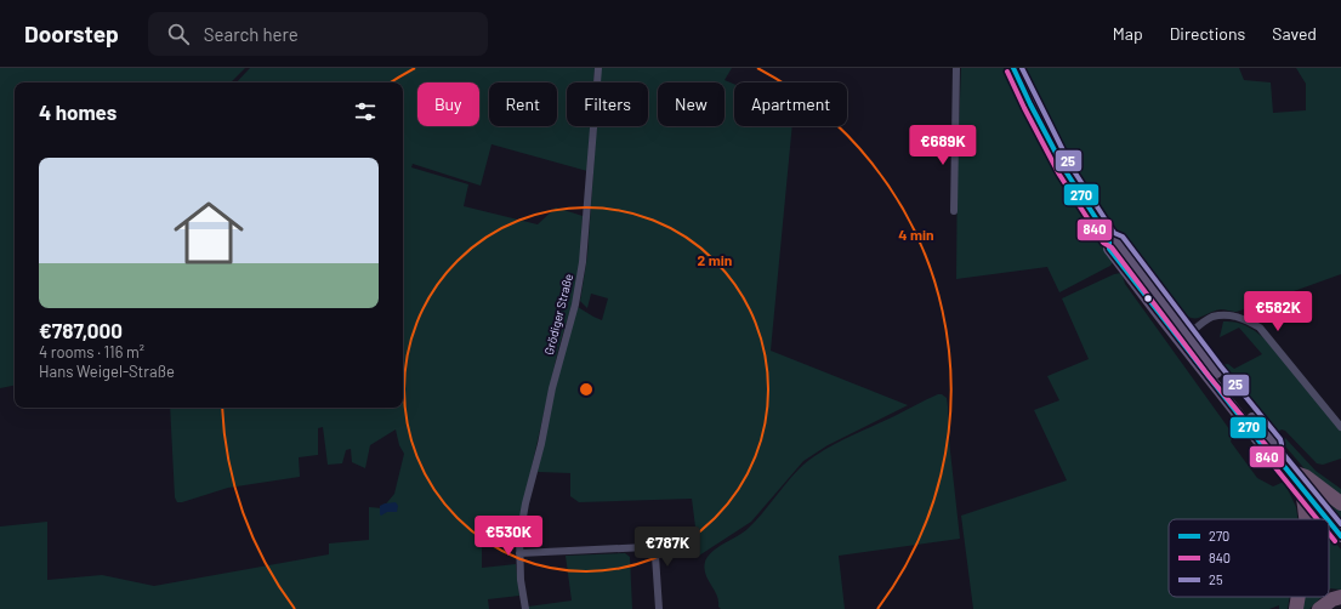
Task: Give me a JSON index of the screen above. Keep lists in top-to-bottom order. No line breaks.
{"streets":{"street":["Grödiger Straße"]},"lines":["transit line 270","transit line 25","transit line 840"],"legend":["270","840","25"],"page":{"header":"Doorstep","search":"Search here","nav":["Map","Directions","Saved"],"chip":["Buy","Rent","Filters","New","Apartment"],"heading":"4 homes","price":["€689K","€582K","€530K","€787K"],"list":[{"name":"€787,000","note":"4 rooms · 116 m² · Hans Weigel-Straße"}]},"rings":["4 min","2 min"]}
